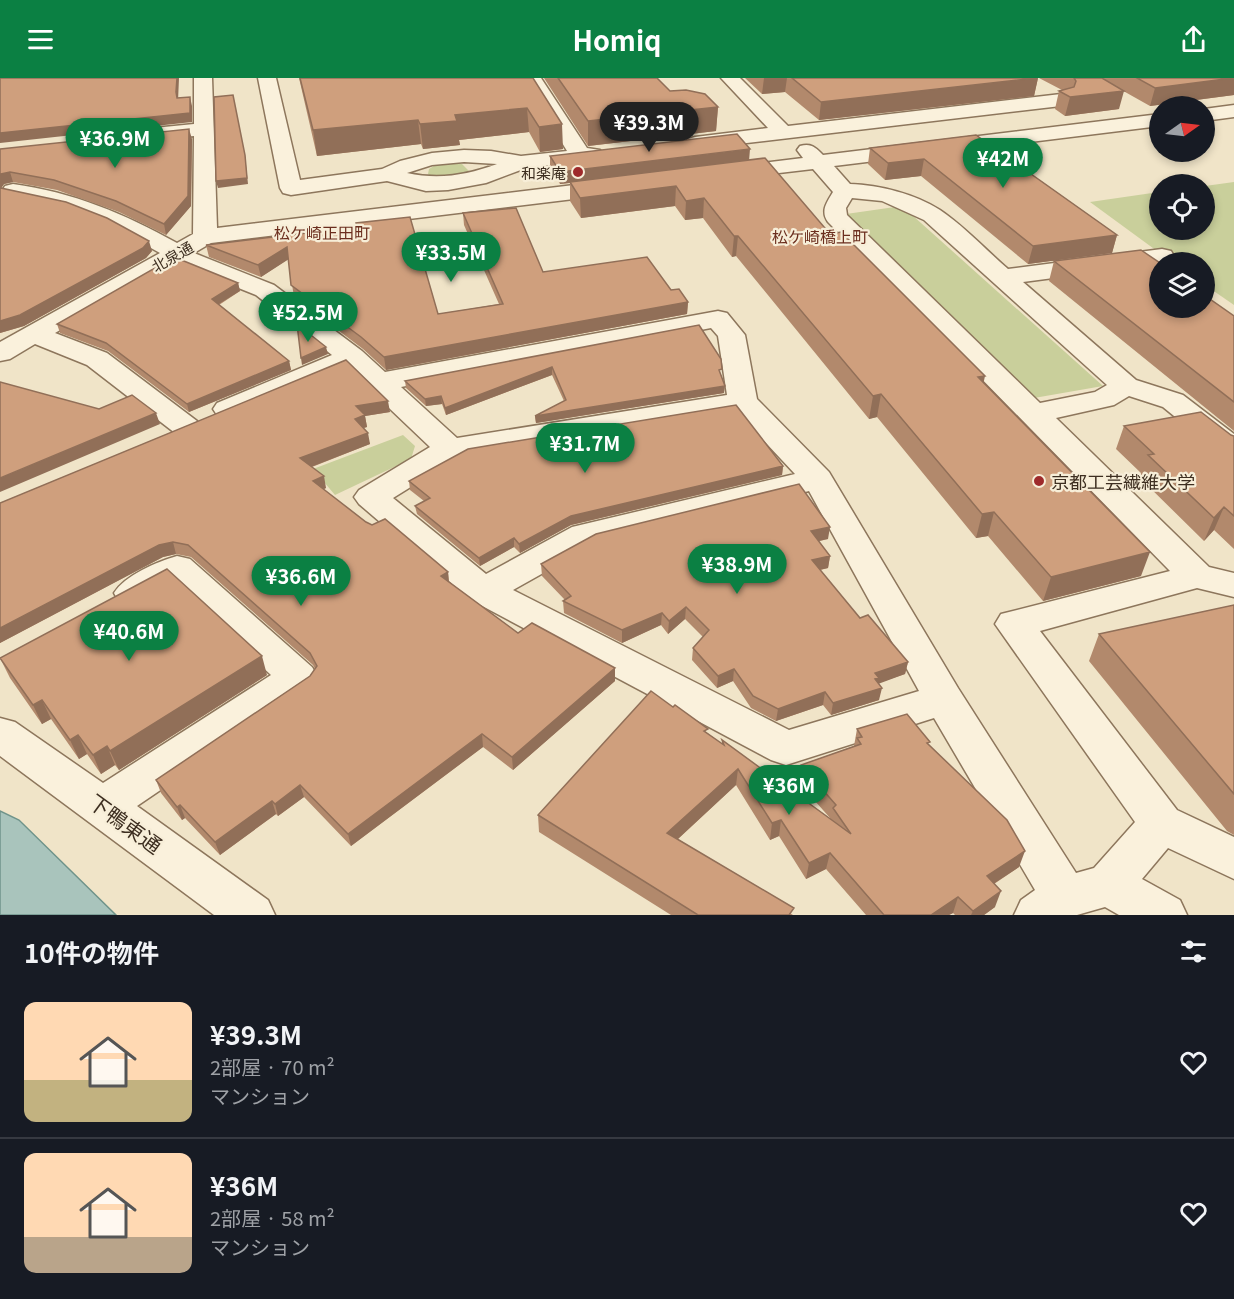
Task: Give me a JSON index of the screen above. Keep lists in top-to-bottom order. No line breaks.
{"streets":{"street":["北泉通","下鴨東通"]},"districts":["松ケ崎正田町","松ケ崎橋上町"],"places":["和楽庵","京都工芸繊維大学"],"north":"right","page":{"header":"Homiq","price":["¥39.3M","¥36.9M","¥42M","¥33.5M","¥52.5M","¥31.7M","¥38.9M","¥36.6M","¥40.6M","¥36M"],"heading":"10件の物件","list":[{"name":"¥39.3M","note":"2部屋 · 70 m² · マンション"},{"name":"¥36M","note":"2部屋 · 58 m² · マンション"}]}}
